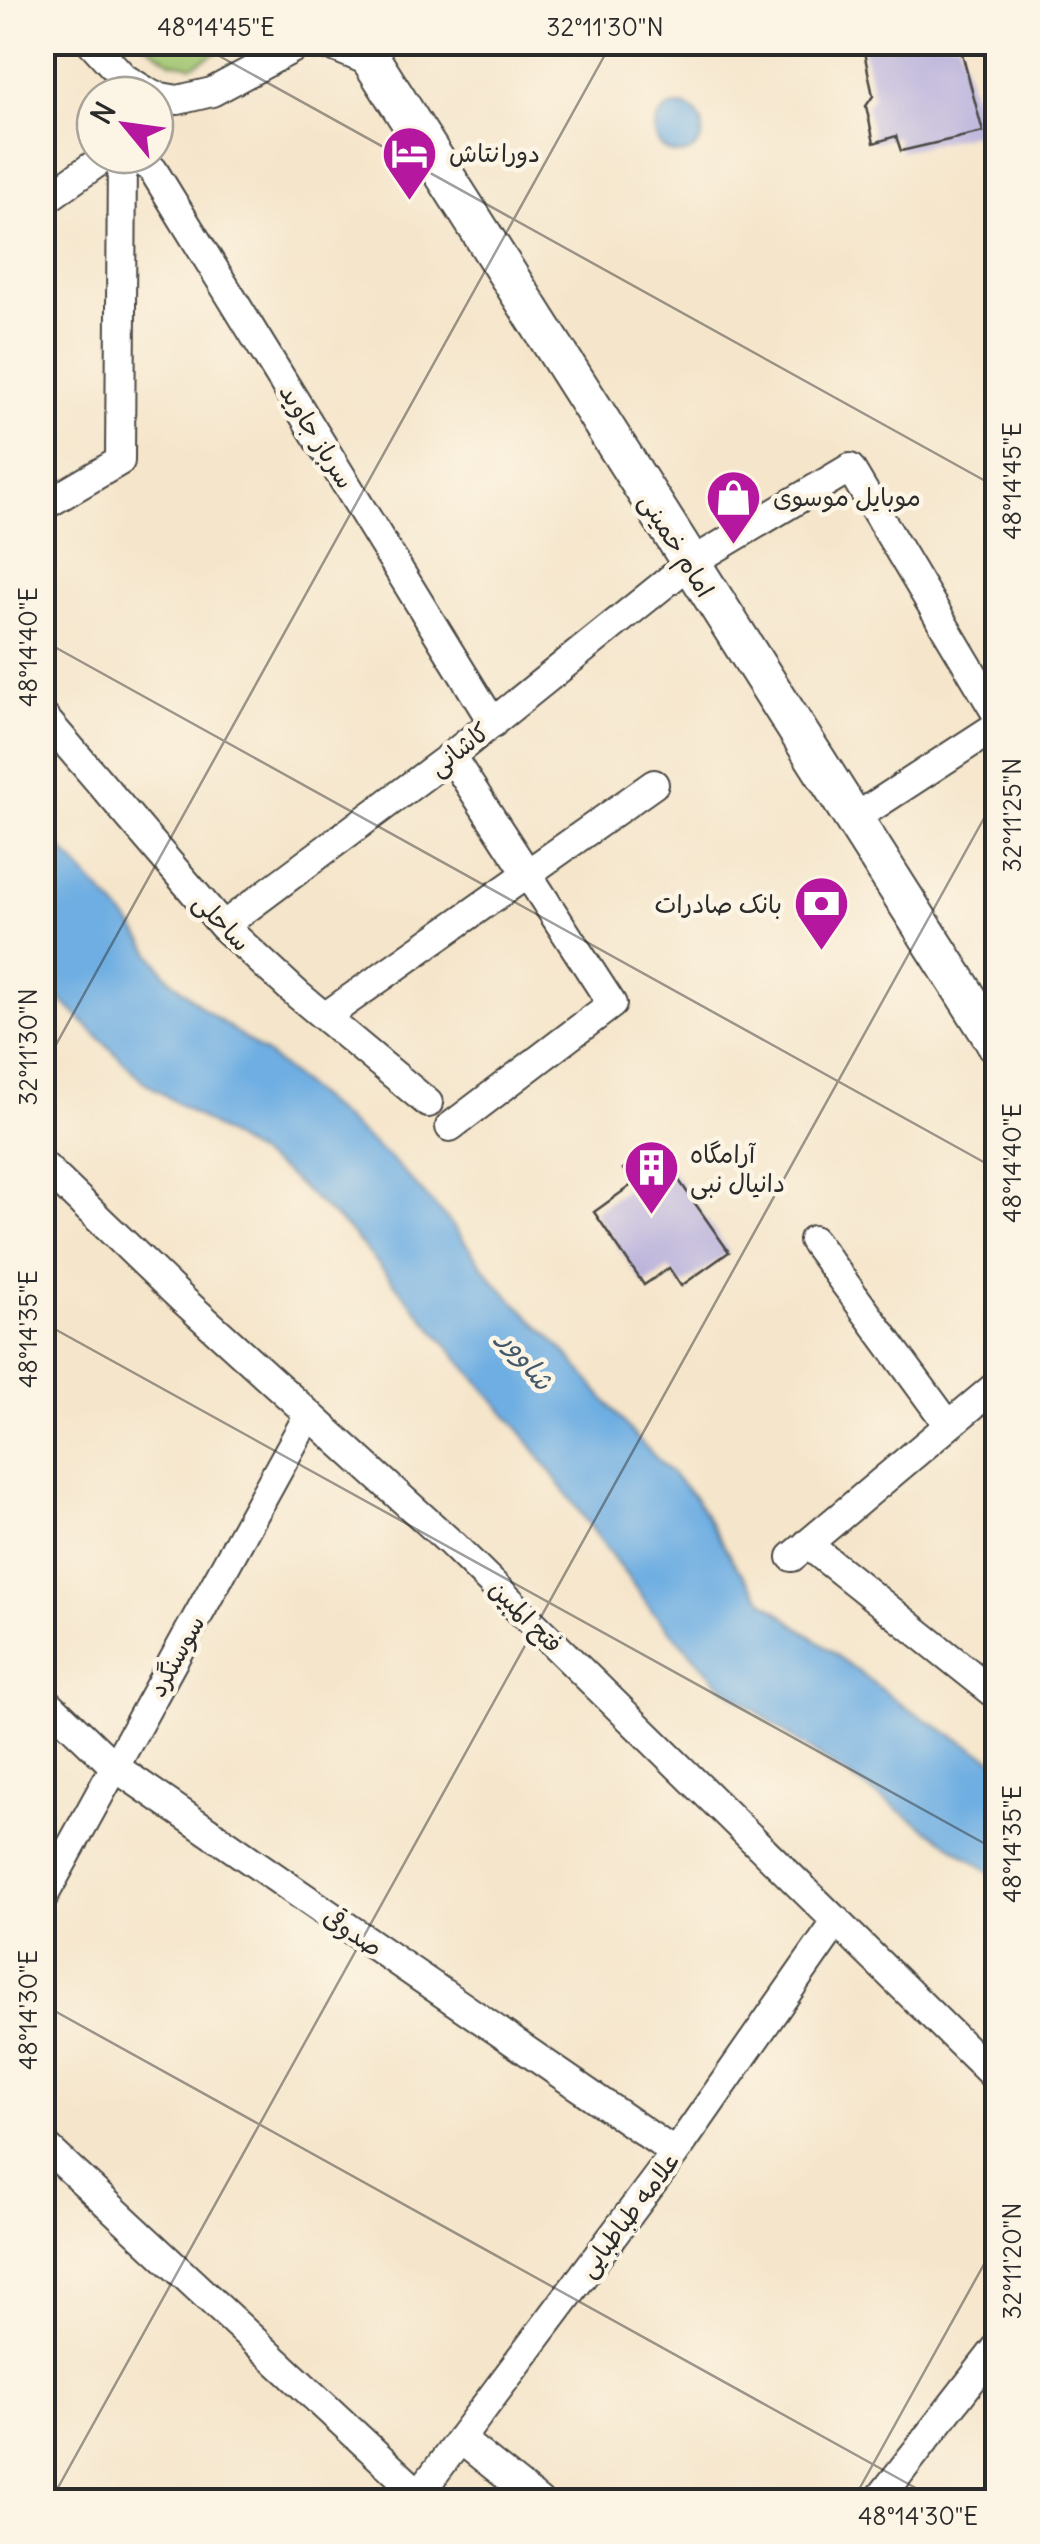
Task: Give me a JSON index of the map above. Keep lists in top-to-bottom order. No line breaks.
{"streets":{"street":["سرباز جاوید","امام خمینی","کاشانی","ساحلی","فتح المبین","سوسنگرد","صدوقی","علامه طباطبایی"]},"crossings":[["سرباز جاوید","کاشانی"],["امام خمینی","کاشانی"],["کاشانی","ساحلی"],["فتح المبین","سوسنگرد"],["فتح المبین","علامه طباطبایی"],["سوسنگرد","صدوقی"],["صدوقی","علامه طباطبایی"]],"water":["شاوور"],"places":{"hotel":["دورانتاش"],"shop":["موبایل موسوى"],"bank":["بانک صادرات"],"building":["آرامگاه دانیال نبی"]},"north":"top left","coordinates":["48°14'45\"E","32°11'30\"N","48°14'40\"E","32°11'25\"N","48°14'35\"E","48°14'30\"E","32°11'20\"N"]}
